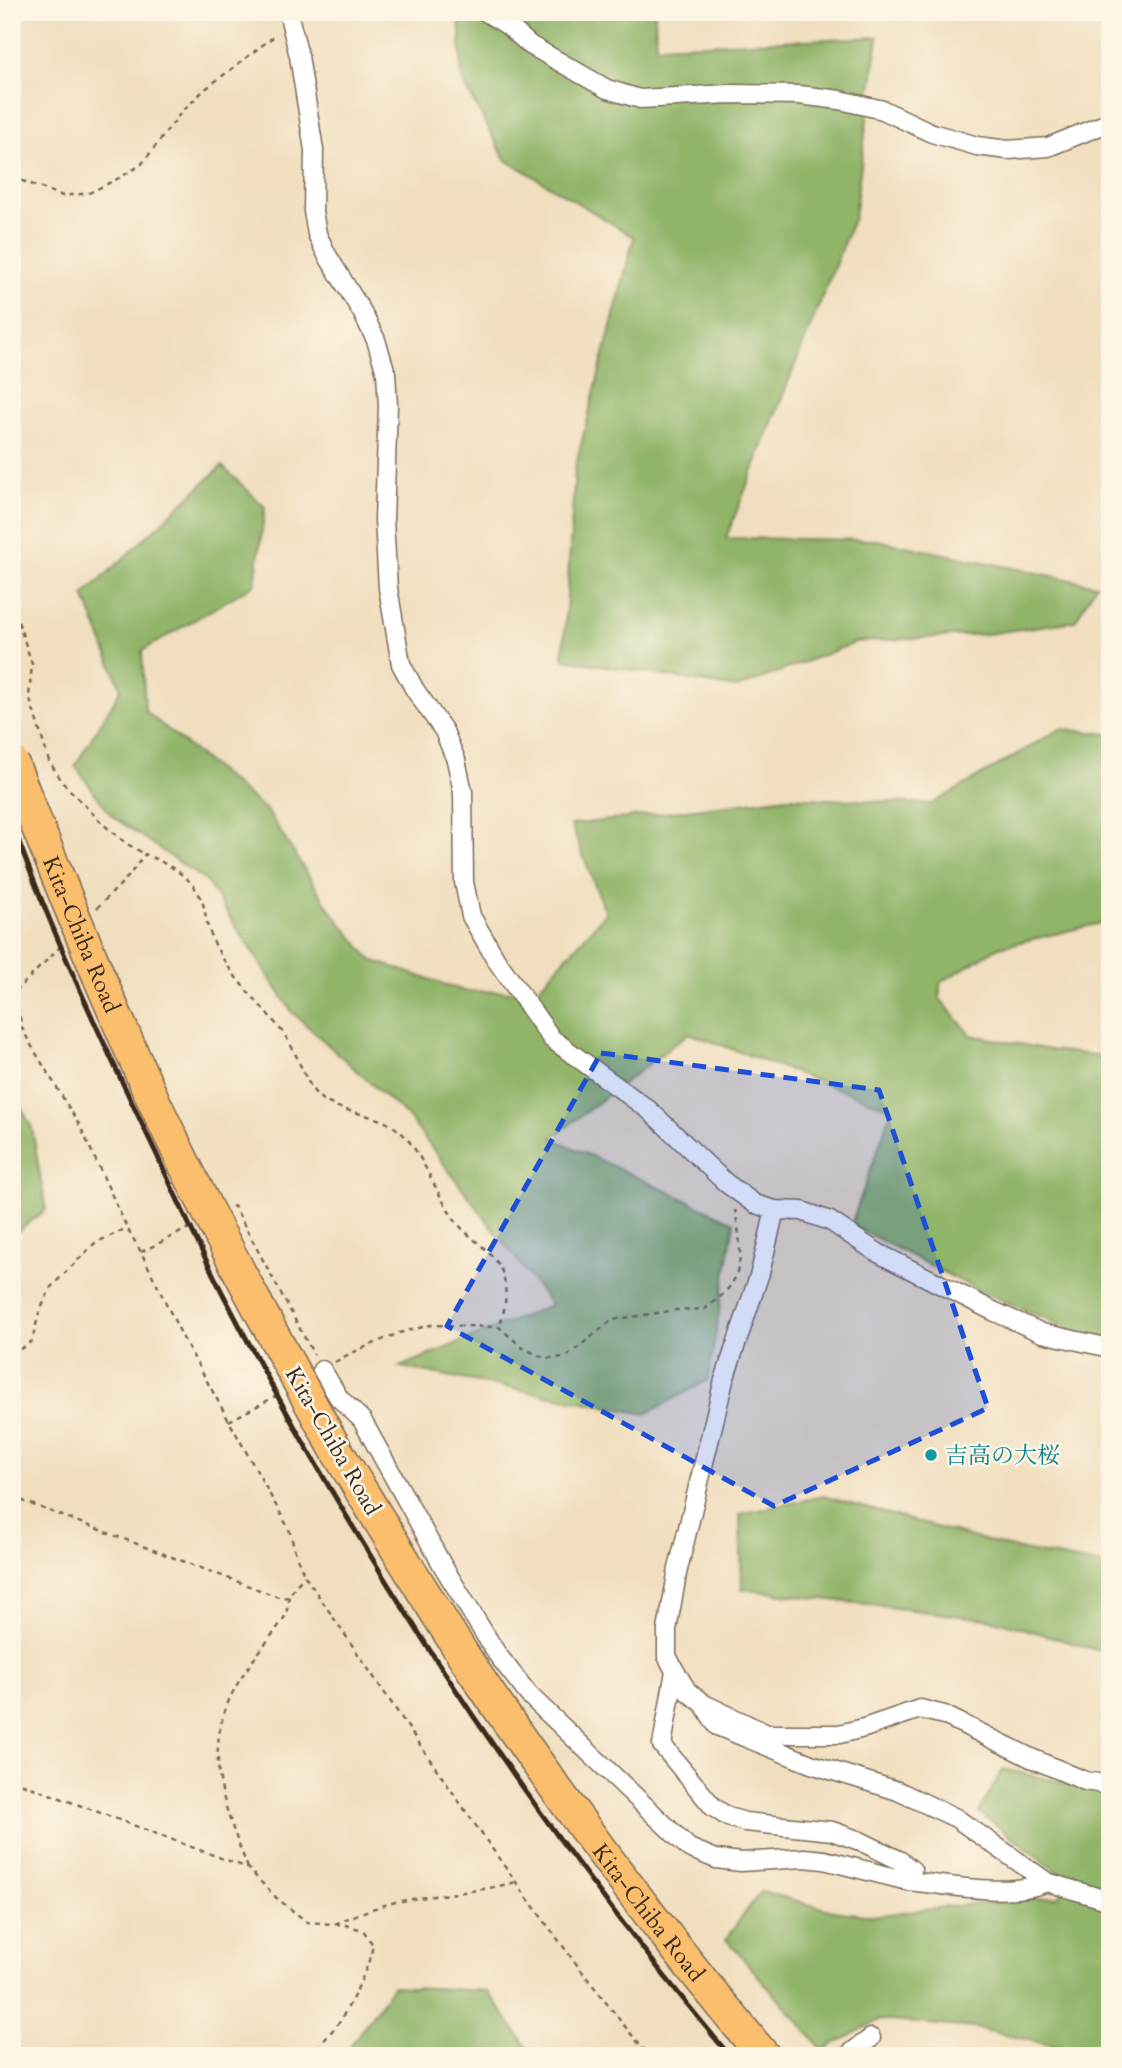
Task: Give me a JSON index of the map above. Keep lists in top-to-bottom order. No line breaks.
{"streets":{"highway":["Kita-Chiba Road"]},"places":["吉高の大桜"]}
